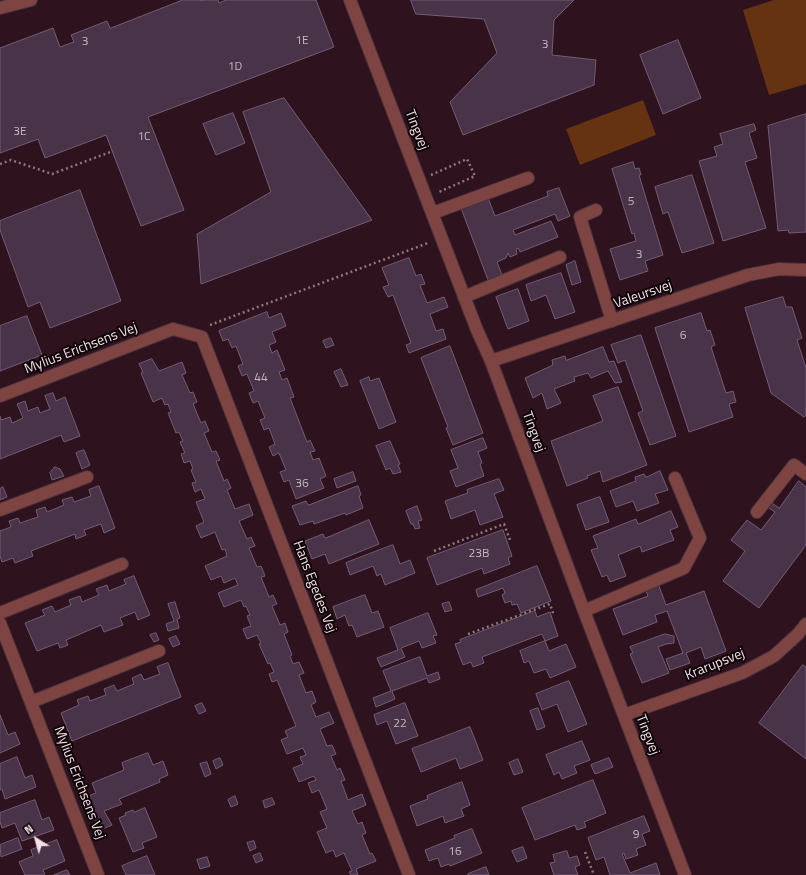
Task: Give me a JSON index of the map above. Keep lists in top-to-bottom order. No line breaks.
{"streets":{"street":["Tingvej","Valeursvej","Mylius Erichsens Vej","Hans Egedes Vej","Krarupsvej"]},"crossings":[["Tingvej","Valeursvej"],["Tingvej","Krarupsvej"],["Mylius Erichsens Vej","Hans Egedes Vej"]],"house_numbers":["1E","3","3","1D","3E","1C","5","3","6","44","36","23B","22","9","16"],"north":"top left"}
